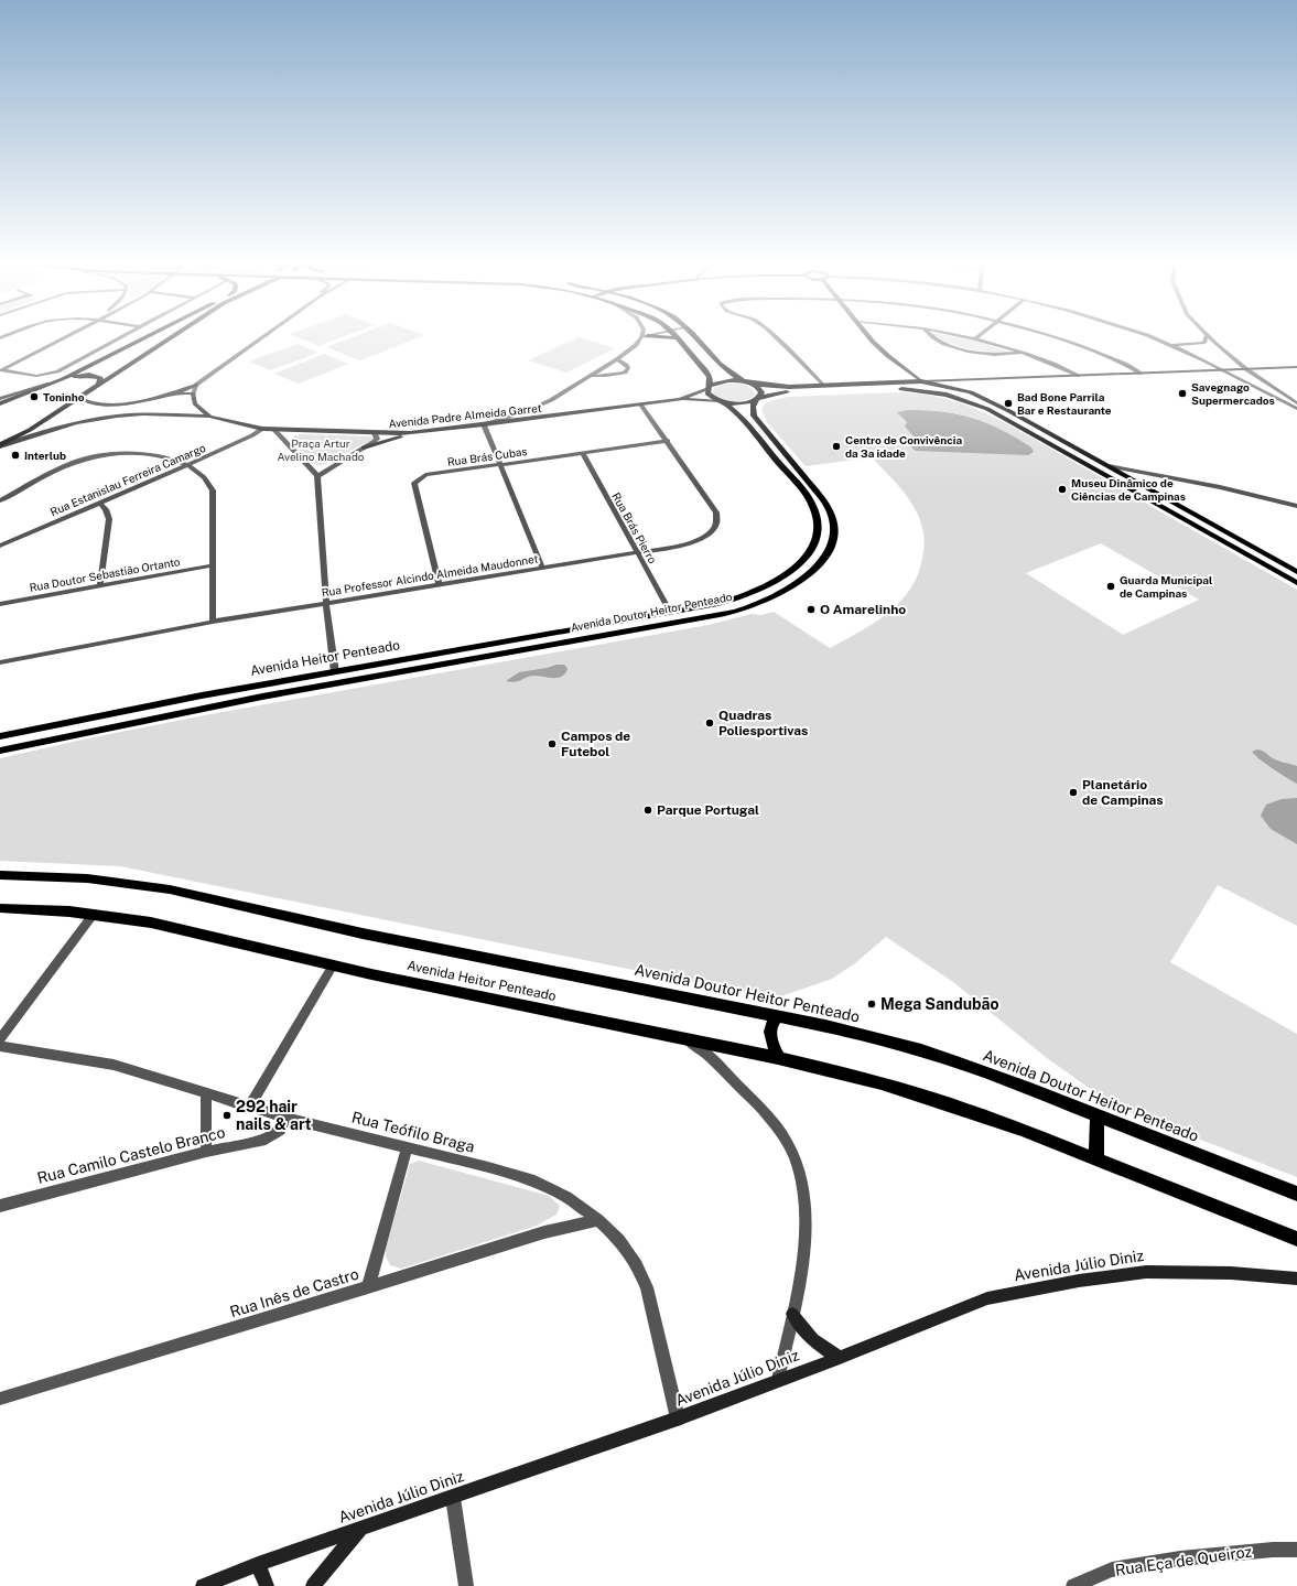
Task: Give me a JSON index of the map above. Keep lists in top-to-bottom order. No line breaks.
{"streets":{"main road":["Avenida Doutor Heitor Penteado","Avenida Heitor Penteado"],"street":["Avenida Padre Almeida Garret","Rua Brás Cubas","Rua Estanislau Ferreira Camargo","Rua Brás Pierro","Rua Doutor Sebastião Ortanto","Rua Professor Alcindo Almeida Maudonnet","Rua Teófilo Braga","Rua Camilo Castelo Branco","Avenida Júlio Diniz","Rua Inês de Castro","Rua Eça de Queiroz"]},"crossings":[["Avenida Padre Almeida Garret","Rua Estanislau Ferreira Camargo"],["Avenida Padre Almeida Garret","Rua Professor Alcindo Almeida Maudonnet"],["Avenida Padre Almeida Garret","Avenida Doutor Heitor Penteado"],["Rua Brás Cubas","Rua Brás Pierro"],["Rua Brás Cubas","Rua Professor Alcindo Almeida Maudonnet"],["Rua Brás Pierro","Rua Professor Alcindo Almeida Maudonnet"],["Rua Brás Pierro","Avenida Doutor Heitor Penteado"],["Avenida Doutor Heitor Penteado","Avenida Heitor Penteado"],["Rua Teófilo Braga","Rua Camilo Castelo Branco"],["Rua Teófilo Braga","Avenida Júlio Diniz"],["Rua Teófilo Braga","Rua Inês de Castro"]],"parks":["Praça Artur Avelino Machado"],"places":["Savegnago Supermercados","Toninho","Bad Bone Parrila Bar e Restaurante","Centro de Convivência da 3a idade","Interlub","Museu Dinâmico de Ciências de Campinas","Guarda Municipal de Campinas","O Amarelinho","Quadras Poliesportivas","Campos de Futebol","Planetário de Campinas","Parque Portugal","Mega Sandubão","292 hair nails & art"]}
